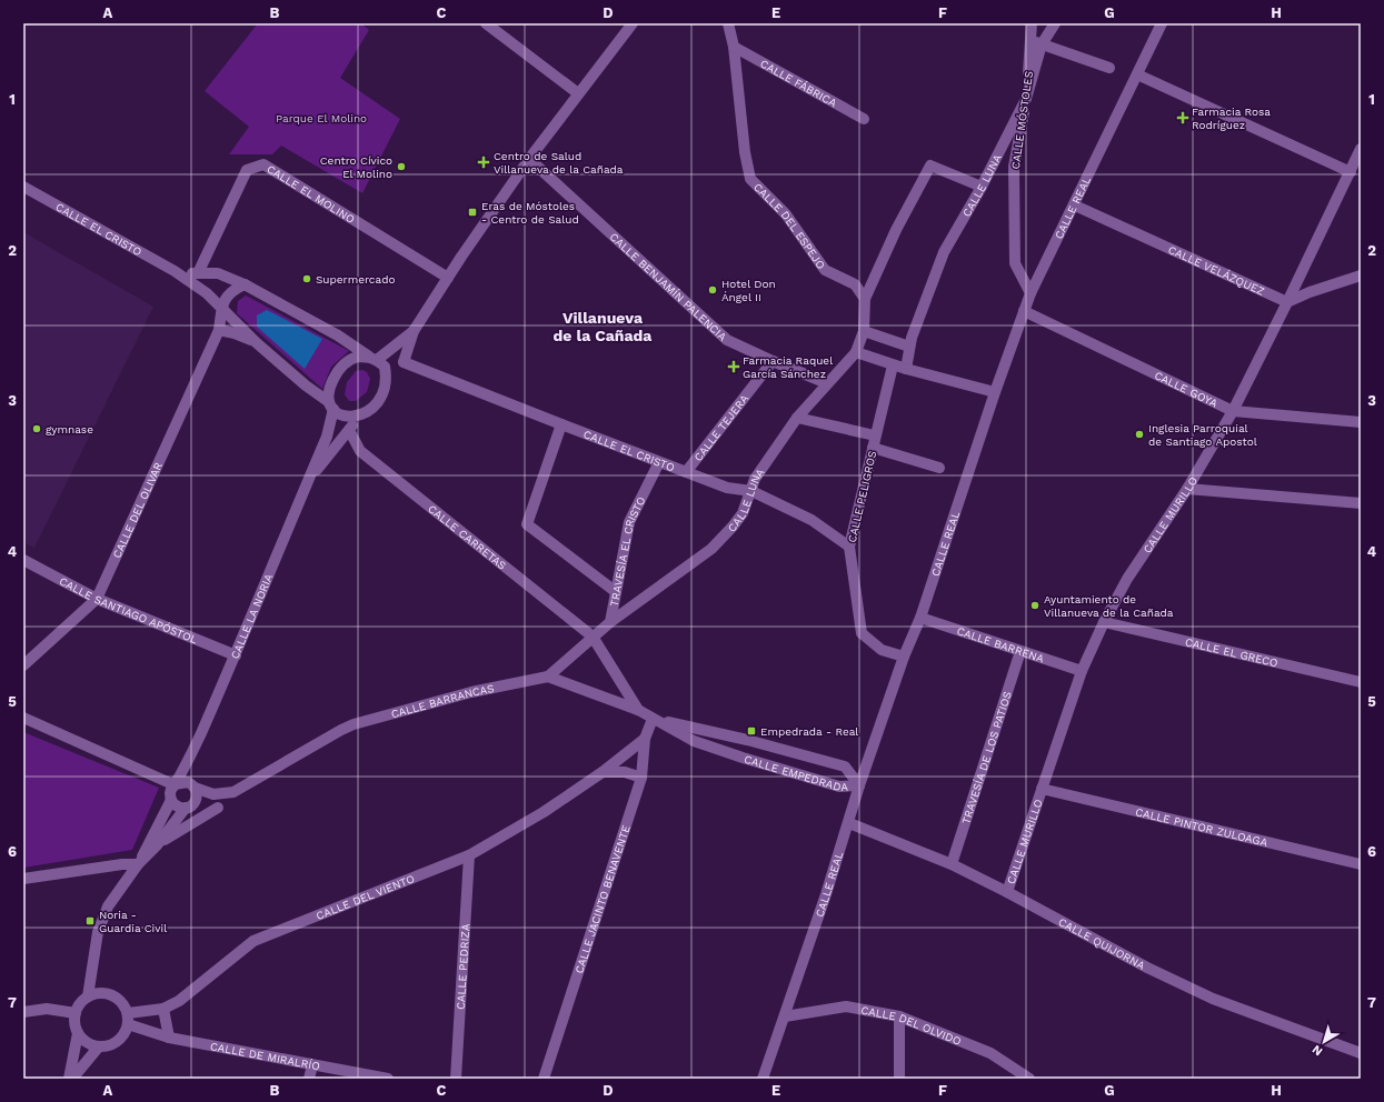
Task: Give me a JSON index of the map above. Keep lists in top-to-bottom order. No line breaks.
{"streets":{"street":["CALLE FÁBRICA","CALLE MÓSTOLES","CALLE LUNA","CALLE EL MOLINO","CALLE REAL","CALLE DEL ESPEJO","CALLE EL CRISTO","CALLE VELÁZQUEZ","CALLE BENJAMÍN PALENCIA","CALLE GOYA","CALLE TEJERA","CALLE PELIGROS","CALLE DEL OLIVAR","CALLE MURILLO","CALLE CARRETAS","TRAVESÍA EL CRISTO","CALLE SANTIAGO APÓSTOL","CALLE LA NORIA","CALLE BARRENA","CALLE EL GRECO","CALLE BARRANCAS","TRAVESÍA DE LOS PATIOS","CALLE EMPEDRADA","CALLE PINTOR ZULOAGA","CALLE DEL VIENTO","CALLE JACINTO BENAVENTE","CALLE QUIJORNA","CALLE PEDRIZA","CALLE DEL OLVIDO","CALLE DE MIRALRÍO"]},"crossings":[["CALLE FÁBRICA","CALLE DEL ESPEJO"],["CALLE MÓSTOLES","CALLE LUNA"],["CALLE MÓSTOLES","CALLE REAL"],["CALLE LUNA","CALLE EL CRISTO"],["CALLE LUNA","CALLE BENJAMÍN PALENCIA"],["CALLE LUNA","TRAVESÍA EL CRISTO"],["CALLE EL MOLINO","CALLE EL CRISTO"],["CALLE REAL","CALLE VELÁZQUEZ"],["CALLE REAL","CALLE GOYA"],["CALLE REAL","CALLE PELIGROS"],["CALLE REAL","CALLE BARRENA"],["CALLE REAL","CALLE EMPEDRADA"],["CALLE REAL","CALLE QUIJORNA"],["CALLE REAL","CALLE DEL OLVIDO"],["CALLE EL CRISTO","CALLE TEJERA"],["CALLE EL CRISTO","CALLE PELIGROS"],["CALLE EL CRISTO","CALLE DEL OLIVAR"],["CALLE EL CRISTO","TRAVESÍA EL CRISTO"],["CALLE EL CRISTO","CALLE LA NORIA"],["CALLE VELÁZQUEZ","CALLE MURILLO"],["CALLE BENJAMÍN PALENCIA","CALLE TEJERA"],["CALLE GOYA","CALLE MURILLO"],["CALLE DEL OLIVAR","CALLE SANTIAGO APÓSTOL"],["CALLE MURILLO","CALLE BARRENA"],["CALLE MURILLO","CALLE EL GRECO"],["CALLE MURILLO","CALLE PINTOR ZULOAGA"],["CALLE MURILLO","CALLE QUIJORNA"],["CALLE CARRETAS","TRAVESÍA EL CRISTO"],["CALLE CARRETAS","CALLE LA NORIA"],["CALLE SANTIAGO APÓSTOL","CALLE LA NORIA"],["CALLE LA NORIA","CALLE BARRANCAS"],["CALLE BARRENA","TRAVESÍA DE LOS PATIOS"],["TRAVESÍA DE LOS PATIOS","CALLE QUIJORNA"],["CALLE EMPEDRADA","CALLE JACINTO BENAVENTE"],["CALLE DEL VIENTO","CALLE JACINTO BENAVENTE"],["CALLE DEL VIENTO","CALLE PEDRIZA"],["CALLE DEL VIENTO","CALLE DE MIRALRÍO"]],"districts":["Villanueva de la Cañada"],"parks":["Parque El Molino"],"places":{"health":["Farmacia Rosa Rodríguez","Centro de Salud Villanueva de la Cañada","Farmacia Raquel García Sánchez"],"other":["Centro Cívico El Molino","Supermercado","Hotel Don Ángel II","gymnase","Inglesia Parroquial de Santiago Apostol","Ayuntamiento de Villanueva de la Cañada"],"transit":["Eras de Móstoles - Centro de Salud","Empedrada - Real","Noria - Guardia Civil"]},"north":"bottom left","grid":{"columns":["A","B","C","D","E","F","G","H"],"rows":["1","2","3","4","5","6","7"]}}
